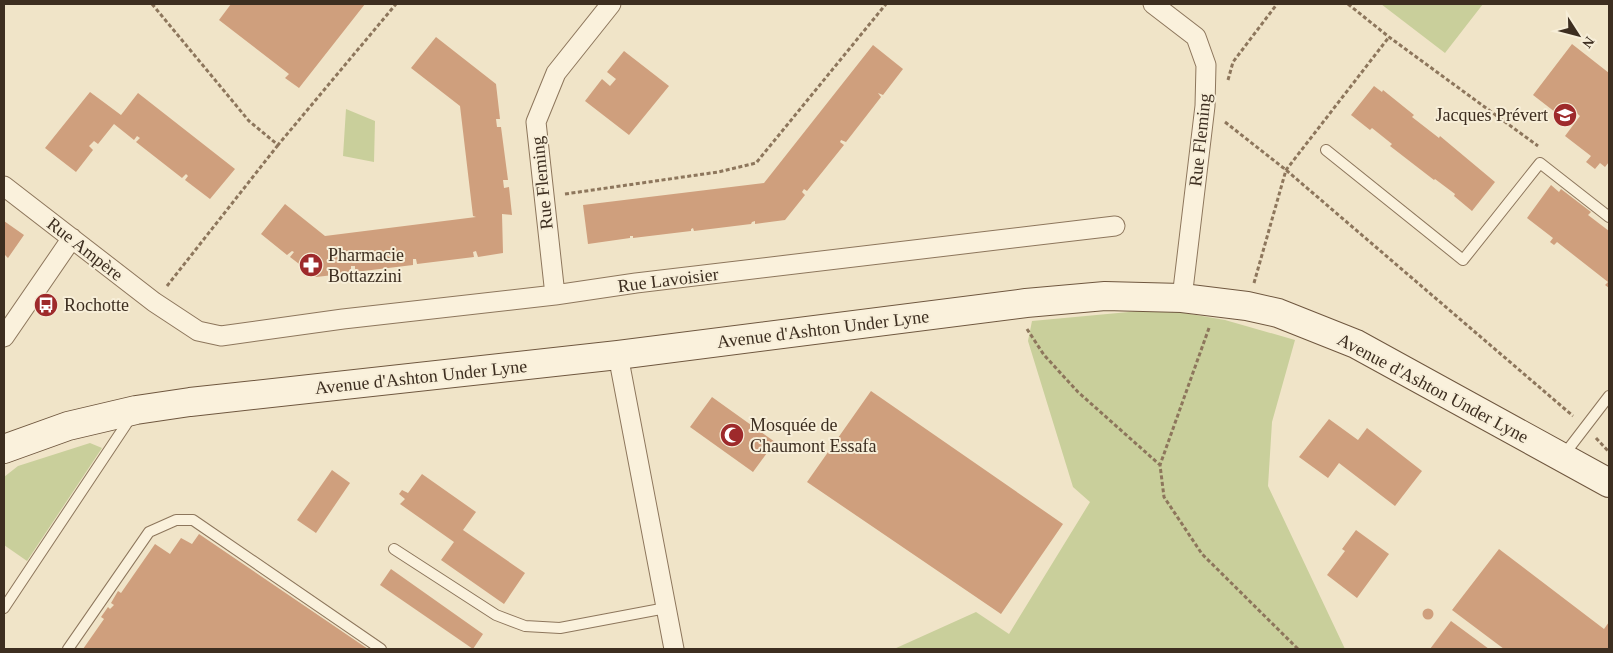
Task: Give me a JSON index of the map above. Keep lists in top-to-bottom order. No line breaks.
{"streets":{"street":["Rue Fleming","Rue Ampère","Rue Lavoisier","Avenue d'Ashton Under Lyne"]},"crossings":[["Rue Fleming","Rue Lavoisier"],["Rue Fleming","Avenue d'Ashton Under Lyne"],["Rue Ampère","Rue Lavoisier"]],"places":{"school or university":["Jacques Prévert"],"pharmacy":["Pharmacie Bottazzini"],"bus stop":["Rochotte"],"mosque":["Mosquée de Chaumont Essafa"]},"north":"bottom right"}
